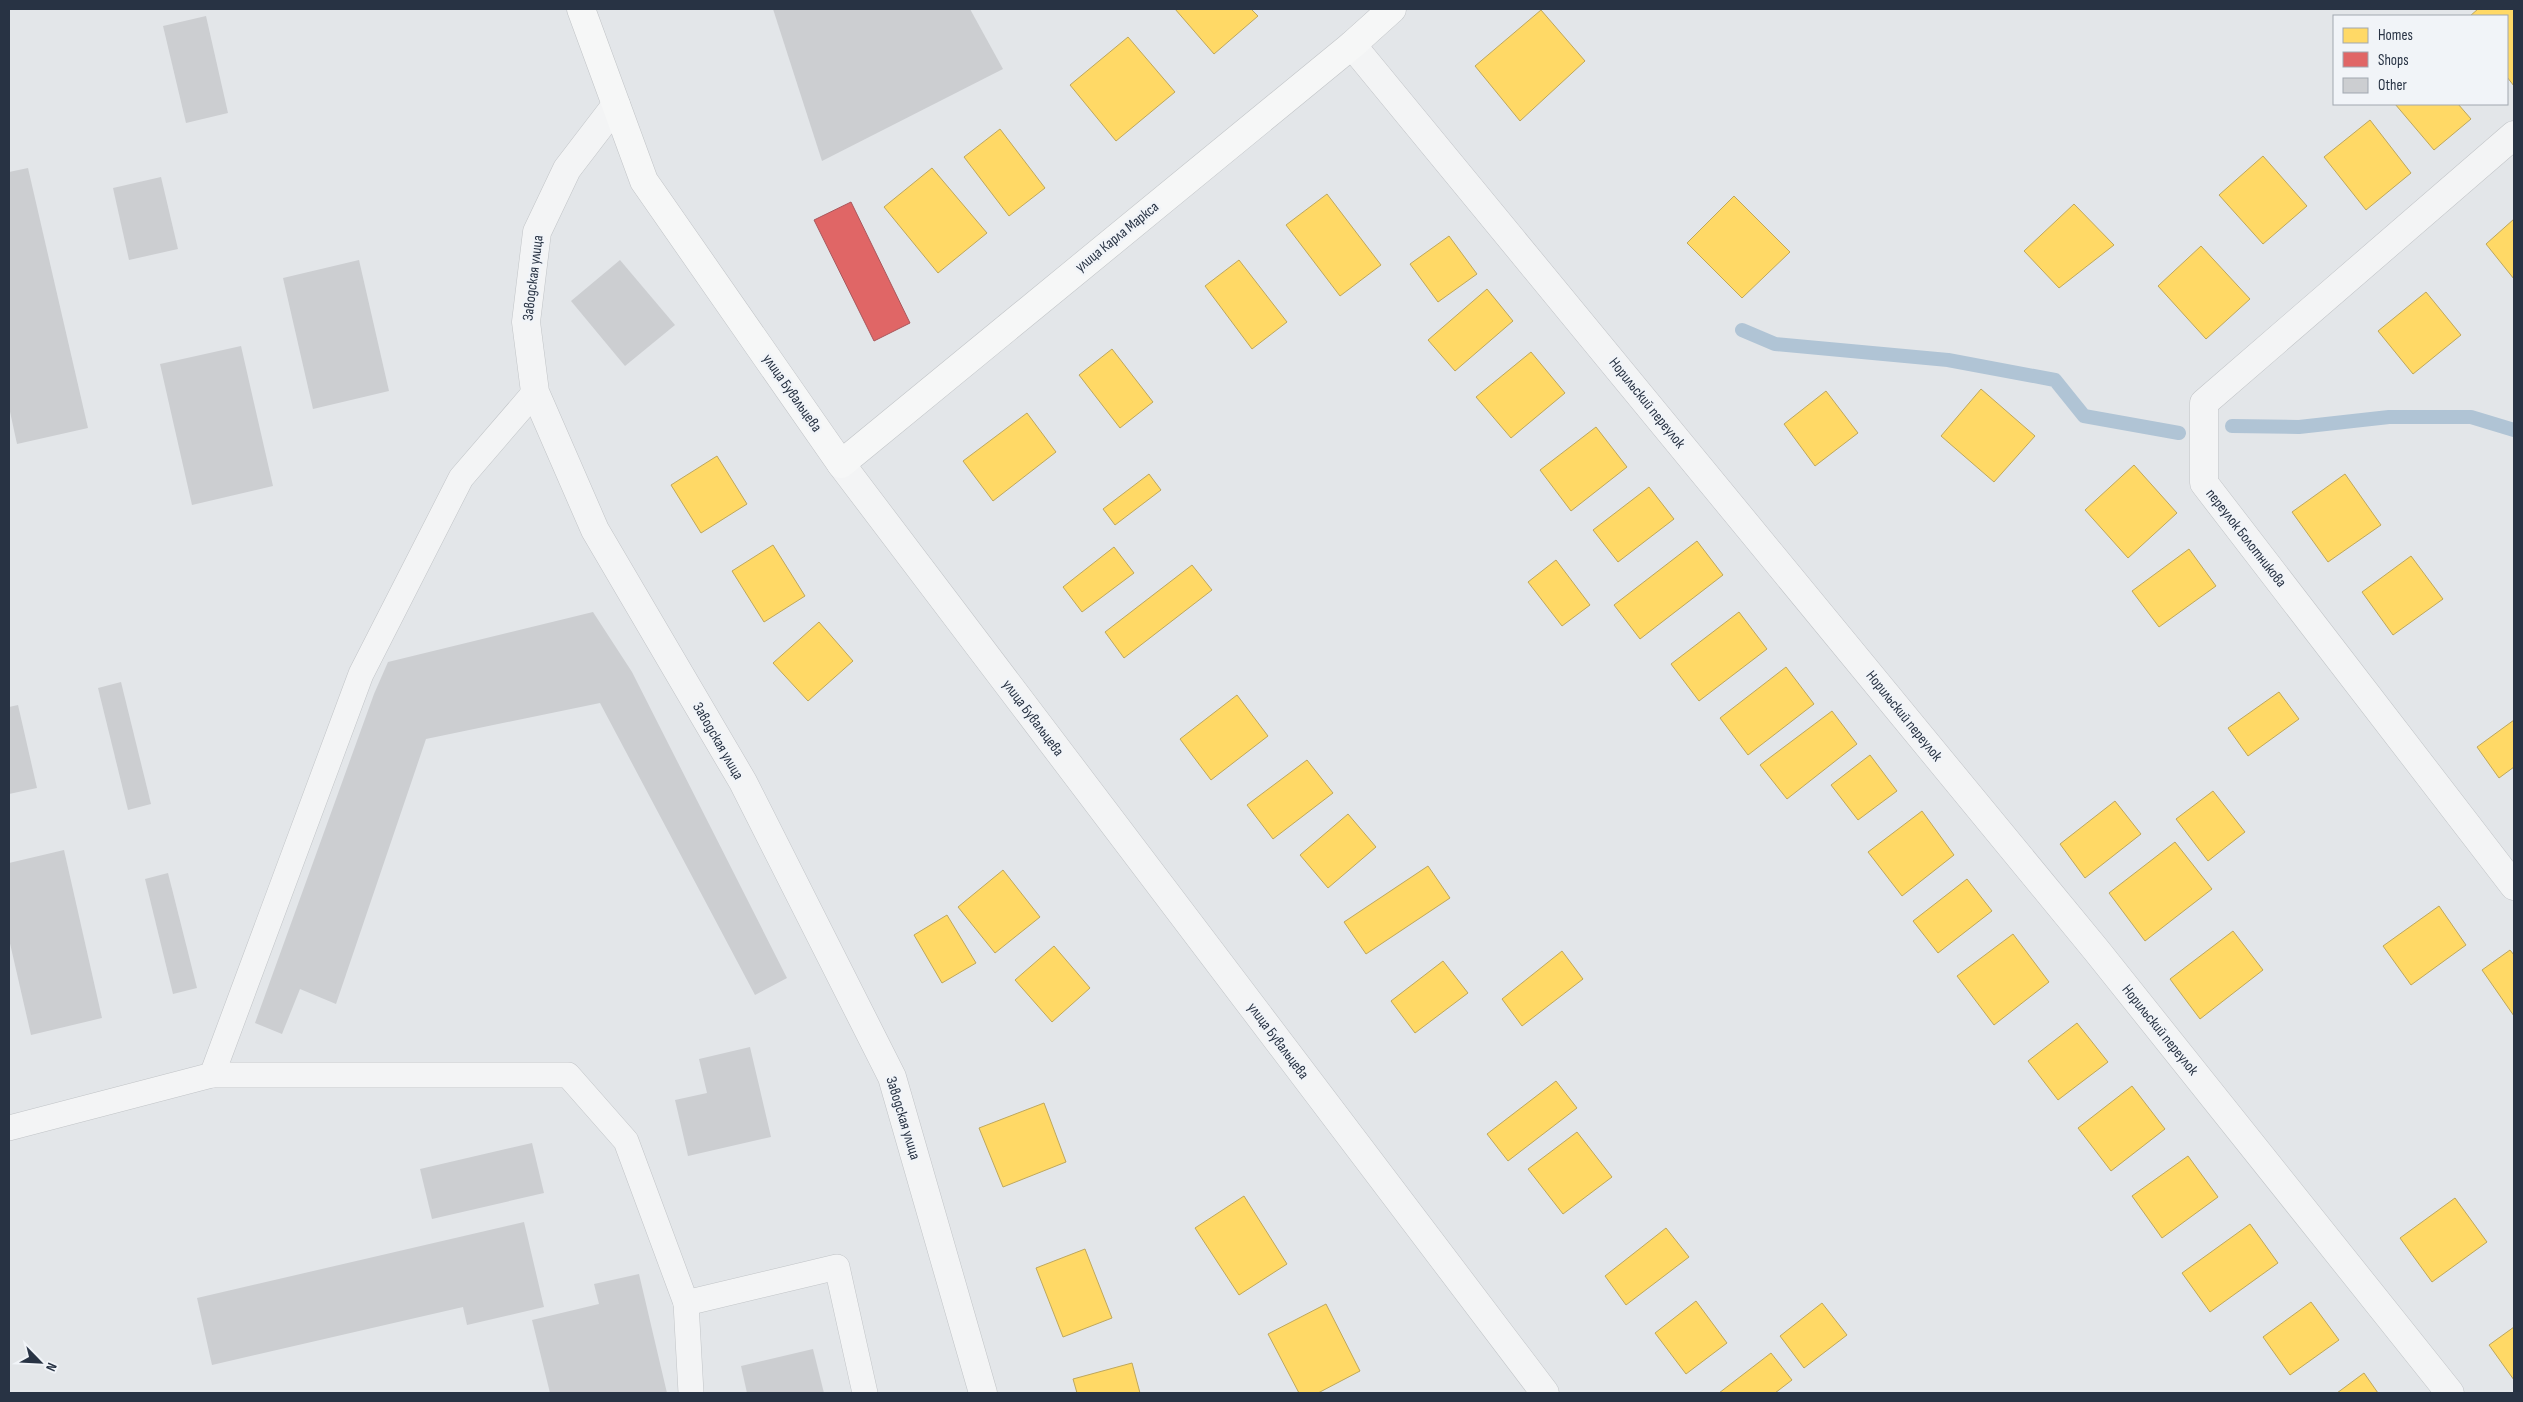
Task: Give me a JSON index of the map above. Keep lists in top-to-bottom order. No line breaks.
{"streets":{"main road":["улица Карла Маркса","улица Бувальцева"],"street":["Заводская улица","Норильский переулок","переулок Болотникова"]},"crossings":[["улица Карла Маркса","улица Бувальцева"],["улица Карла Маркса","Норильский переулок"],["Заводская улица","улица Бувальцева"]],"legend":["Homes","Shops","Other"],"north":"bottom right"}
